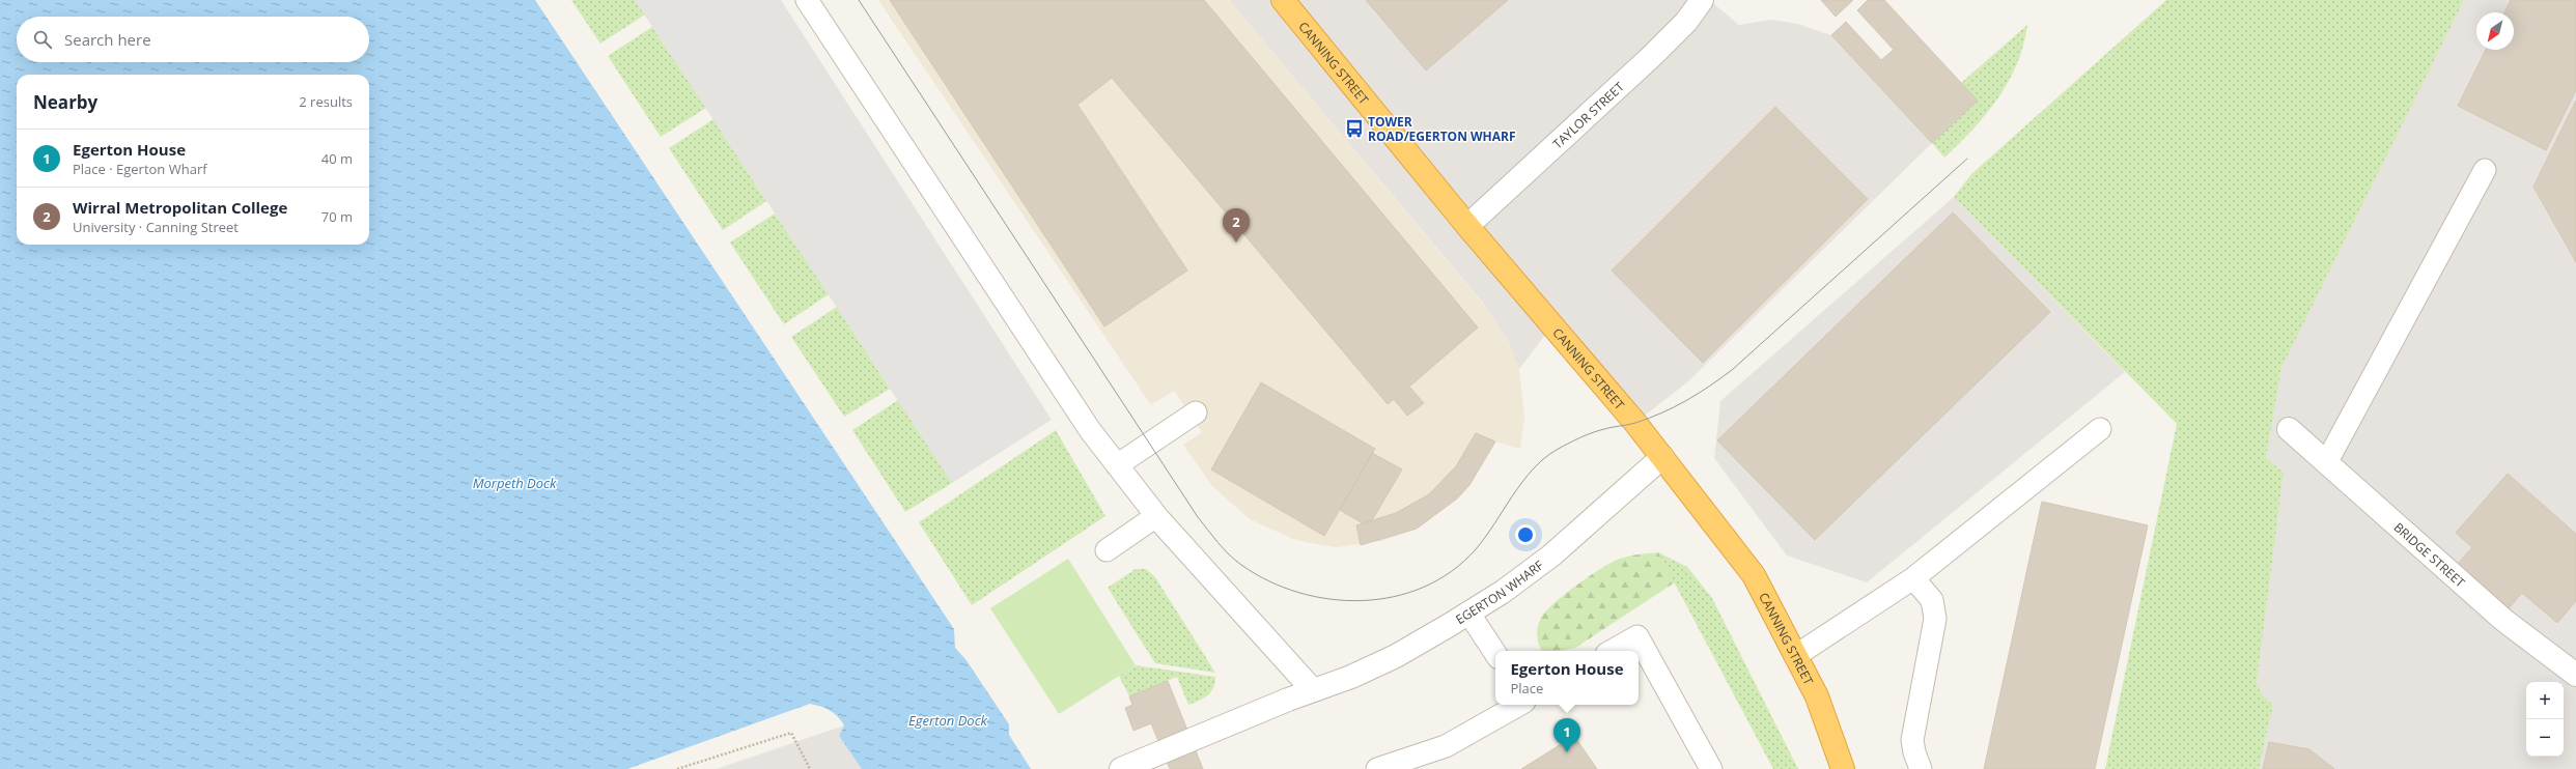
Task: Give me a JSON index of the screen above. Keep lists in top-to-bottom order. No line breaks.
{"streets":{"highway":["CANNING STREET"],"street":["TAYLOR STREET","BRIDGE STREET","EGERTON WHARF"]},"crossings":[["CANNING STREET","TAYLOR STREET"],["CANNING STREET","EGERTON WHARF"]],"water":["Morpeth Dock","Egerton Dock"],"places":{"bus stop":["TOWER ROAD/EGERTON WHARF"]},"north":"bottom left","page":{"search":"Search here","heading":["Nearby","2 results"],"list":[{"mark":"1","name":"Egerton House","note":"Place · Egerton Wharf","value":"40 m"},{"mark":"2","name":"Wirral Metropolitan College","note":"University · Canning Street","value":"70 m"}],"pins":["2","1"],"popup":["Egerton House","Place"],"map_buttons":["+","−"]}}
